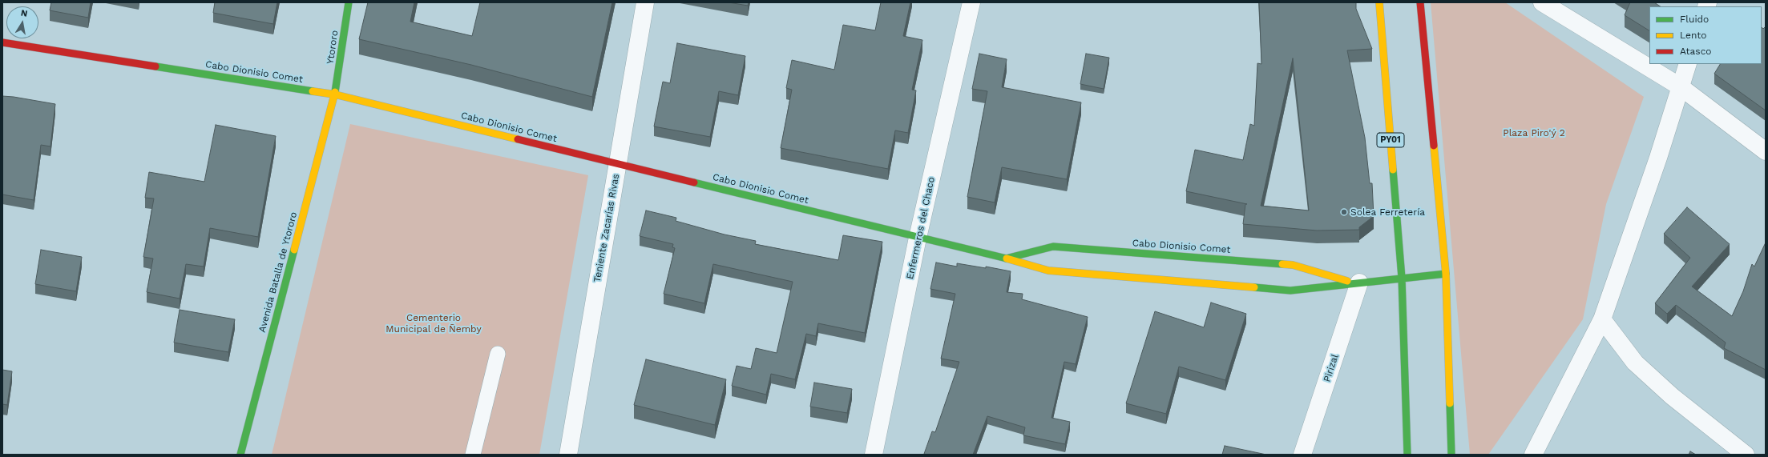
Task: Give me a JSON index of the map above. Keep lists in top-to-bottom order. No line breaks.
{"streets":{"main road":["Ytororo","Cabo Dionisio Comet","PY01","Avenida Batalla de Ytororo"],"street":["Teniente Zacarías Rivas","Enfermeros del Chaco","Pirizal"]},"crossings":[["Ytororo","Cabo Dionisio Comet"],["Ytororo","Avenida Batalla de Ytororo"],["Cabo Dionisio Comet","PY01"],["Cabo Dionisio Comet","Teniente Zacarías Rivas"],["Cabo Dionisio Comet","Enfermeros del Chaco"],["Cabo Dionisio Comet","Avenida Batalla de Ytororo"],["Cabo Dionisio Comet","Pirizal"]],"parks":["Plaza Piro'ý 2","Cementerio Municipal de Ñemby"],"places":["Solea Ferretería"],"legend":["Fluido","Lento","Atasco"],"north":"top"}
